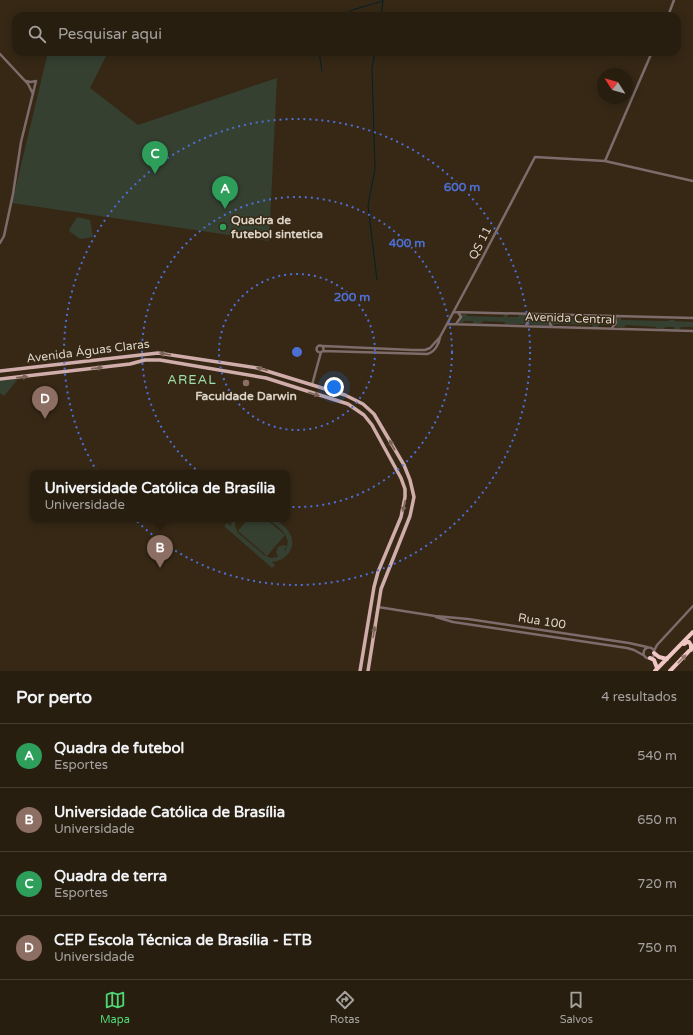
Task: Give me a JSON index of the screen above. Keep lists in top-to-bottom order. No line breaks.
{"streets":{"main road":["Avenida Águas Claras"],"street":["QS 11","Avenida Central","Rua 100"]},"crossings":[["QS 11","Avenida Central"],["Avenida Águas Claras","Rua 100"]],"districts":["AREAL"],"places":["Quadra de futebol sintetica","Faculdade Darwin"],"north":"top left","page":{"search":"Pesquisar aqui","pins":["C","A","D","B"],"popup":["Universidade Católica de Brasília","Universidade"],"heading":["Por perto","4 resultados"],"list":[{"mark":"A","name":"Quadra de futebol","note":"Esportes","value":"540 m"},{"mark":"B","name":"Universidade Católica de Brasília","note":"Universidade","value":"650 m"},{"mark":"C","name":"Quadra de terra","note":"Esportes","value":"720 m"},{"mark":"D","name":"CEP Escola Técnica de Brasília - ETB","note":"Universidade","value":"750 m"}],"nav":["Mapa","Rotas","Salvos"]},"rings":["600 m","400 m","200 m"]}
